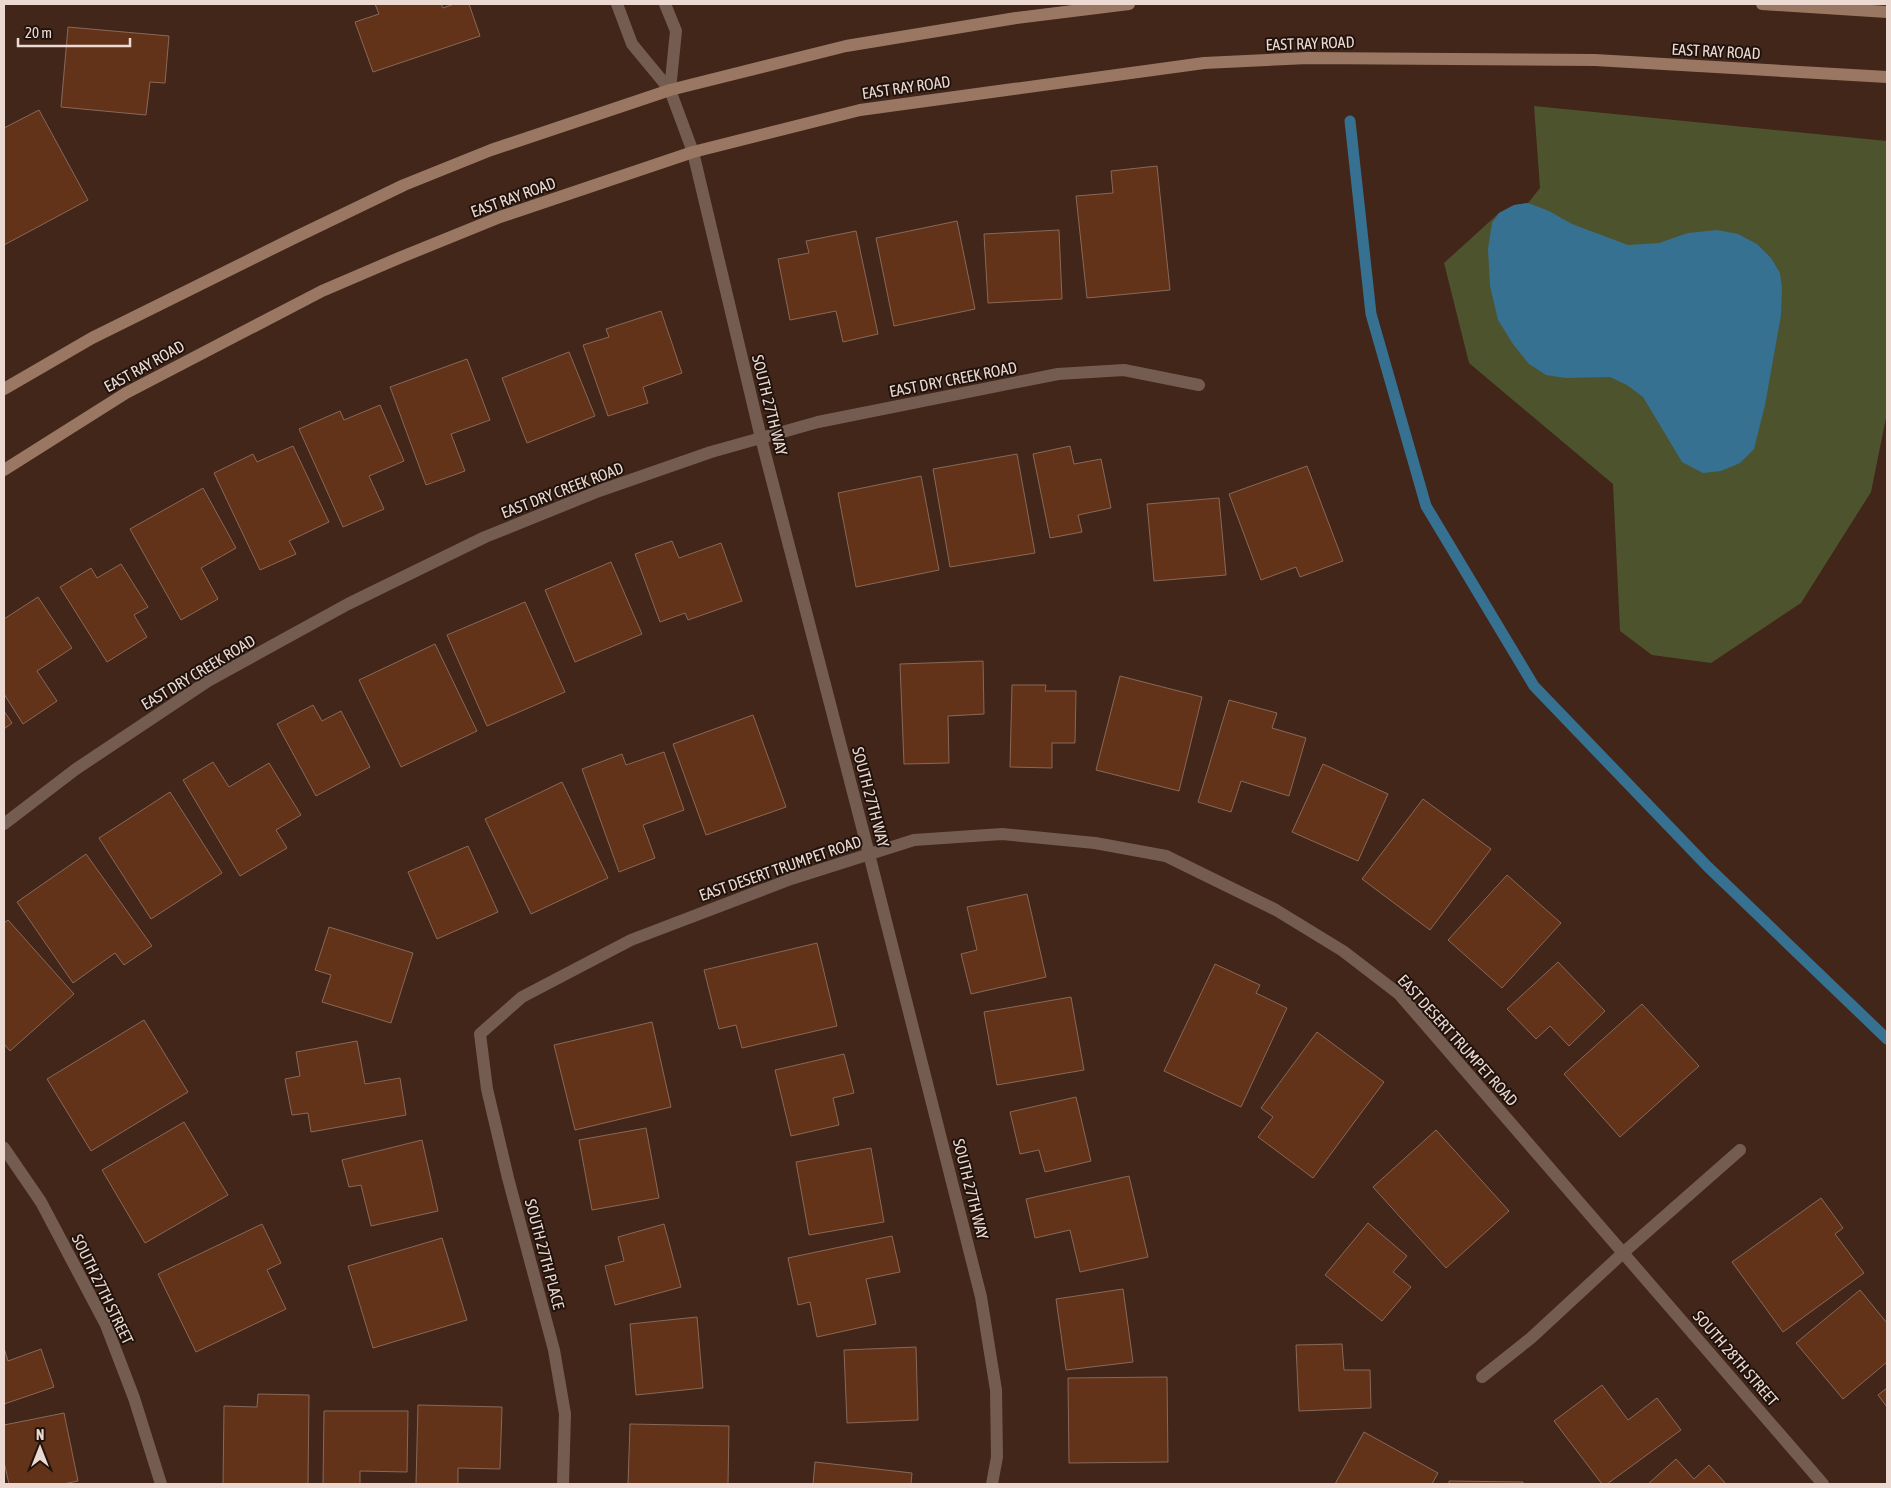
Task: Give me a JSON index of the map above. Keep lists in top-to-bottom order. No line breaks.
{"streets":{"main road":["EAST RAY ROAD"],"street":["EAST DRY CREEK ROAD","SOUTH 27TH WAY","EAST DESERT TRUMPET ROAD","SOUTH 27TH PLACE","SOUTH 27TH STREET","SOUTH 28TH STREET"]},"crossings":[["EAST RAY ROAD","SOUTH 27TH WAY"],["EAST DRY CREEK ROAD","SOUTH 27TH WAY"],["SOUTH 27TH WAY","EAST DESERT TRUMPET ROAD"],["EAST DESERT TRUMPET ROAD","SOUTH 27TH PLACE"],["EAST DESERT TRUMPET ROAD","SOUTH 28TH STREET"]],"scale_bar":"20 m","north":"top"}
